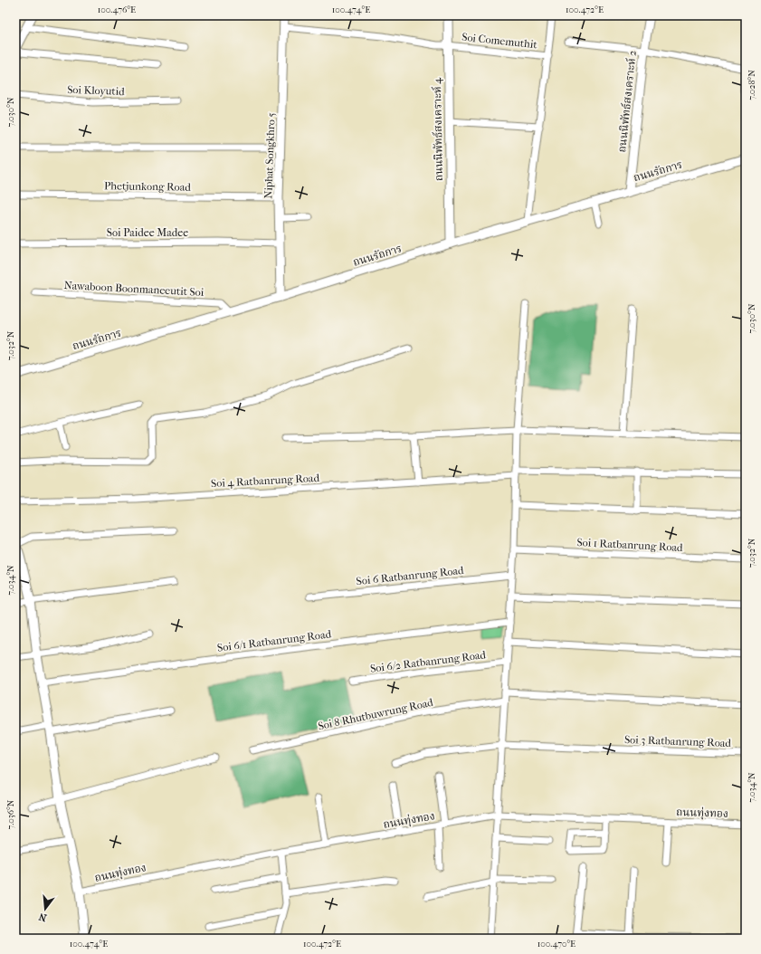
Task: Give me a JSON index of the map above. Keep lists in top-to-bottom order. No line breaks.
{"streets":{"street":["Soi Comemuthit","Soi Kloyutid","ถนนนิพัทธ์สงเคราะห์ 2","ถนนนิพัทธ์สงเคราะห์ 4","Niphat Songkhro 5","ถนนรัถการ","Phetjunkong Road","Soi Paidee Madee","Nawaboon Boonmaneeutit Soi","Soi 4 Ratbanrung Road","Soi 1 Ratbanrung Road","Soi 6 Ratbanrung Road","Soi 6/1 Ratbanrung Road","Soi 6/2 Ratbanrung Road","Soi 8 Rhutbuwrung Road","Soi 3 Ratbanrung Road","ถนนทุ่งทอง"]},"crossings":[["Soi Comemuthit","ถนนนิพัทธ์สงเคราะห์ 4"],["Soi Comemuthit","Niphat Songkhro 5"],["ถนนนิพัทธ์สงเคราะห์ 2","ถนนรัถการ"],["ถนนนิพัทธ์สงเคราะห์ 4","ถนนรัถการ"],["Niphat Songkhro 5","ถนนรัถการ"],["Niphat Songkhro 5","Phetjunkong Road"],["Niphat Songkhro 5","Soi Paidee Madee"],["ถนนรัถการ","Nawaboon Boonmaneeutit Soi"]],"north":"bottom","coordinates":["100.476°E","100.474°E","100.472°E","7.028°N","7.030°N","7.032°N","7.034°N","7.036°N","100.470°E"]}
